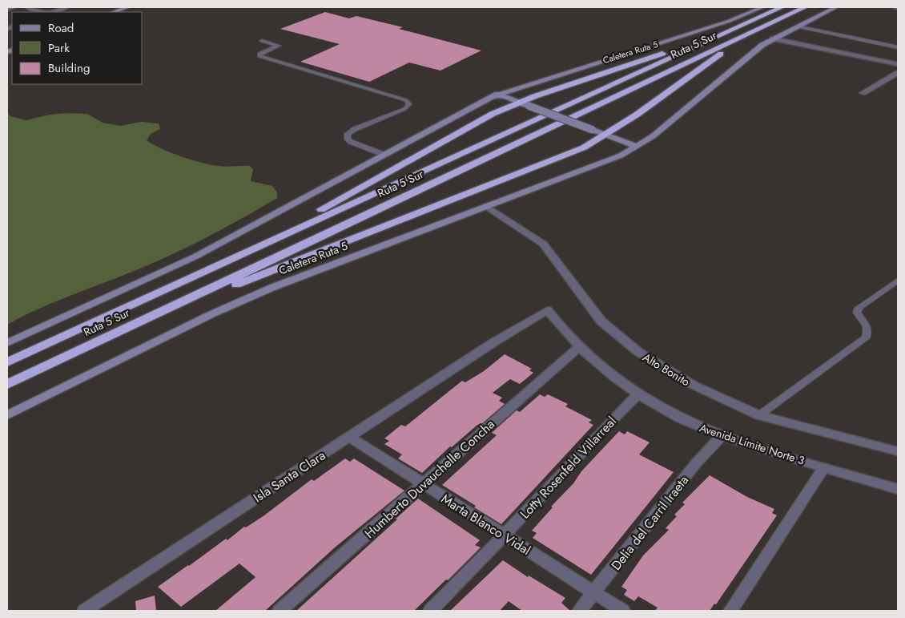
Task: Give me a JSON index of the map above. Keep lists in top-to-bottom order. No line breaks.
{"streets":{"highway":["Ruta 5 Sur"],"street":["Caletera Ruta 5","Alto Bonito","Avenida Límite Norte 3","Lotty Rosenfeld Villarreal","Isla Santa Clara","Humberto Duvauchelle Concha","Delia del Carril Iraeta","Marta Blanco Vidal"]},"crossings":[["Caletera Ruta 5","Alto Bonito"],["Avenida Límite Norte 3","Lotty Rosenfeld Villarreal"],["Avenida Límite Norte 3","Isla Santa Clara"],["Avenida Límite Norte 3","Humberto Duvauchelle Concha"],["Avenida Límite Norte 3","Delia del Carril Iraeta"],["Lotty Rosenfeld Villarreal","Marta Blanco Vidal"],["Isla Santa Clara","Marta Blanco Vidal"],["Humberto Duvauchelle Concha","Marta Blanco Vidal"],["Delia del Carril Iraeta","Marta Blanco Vidal"]],"legend":["Road","Park","Building"]}
